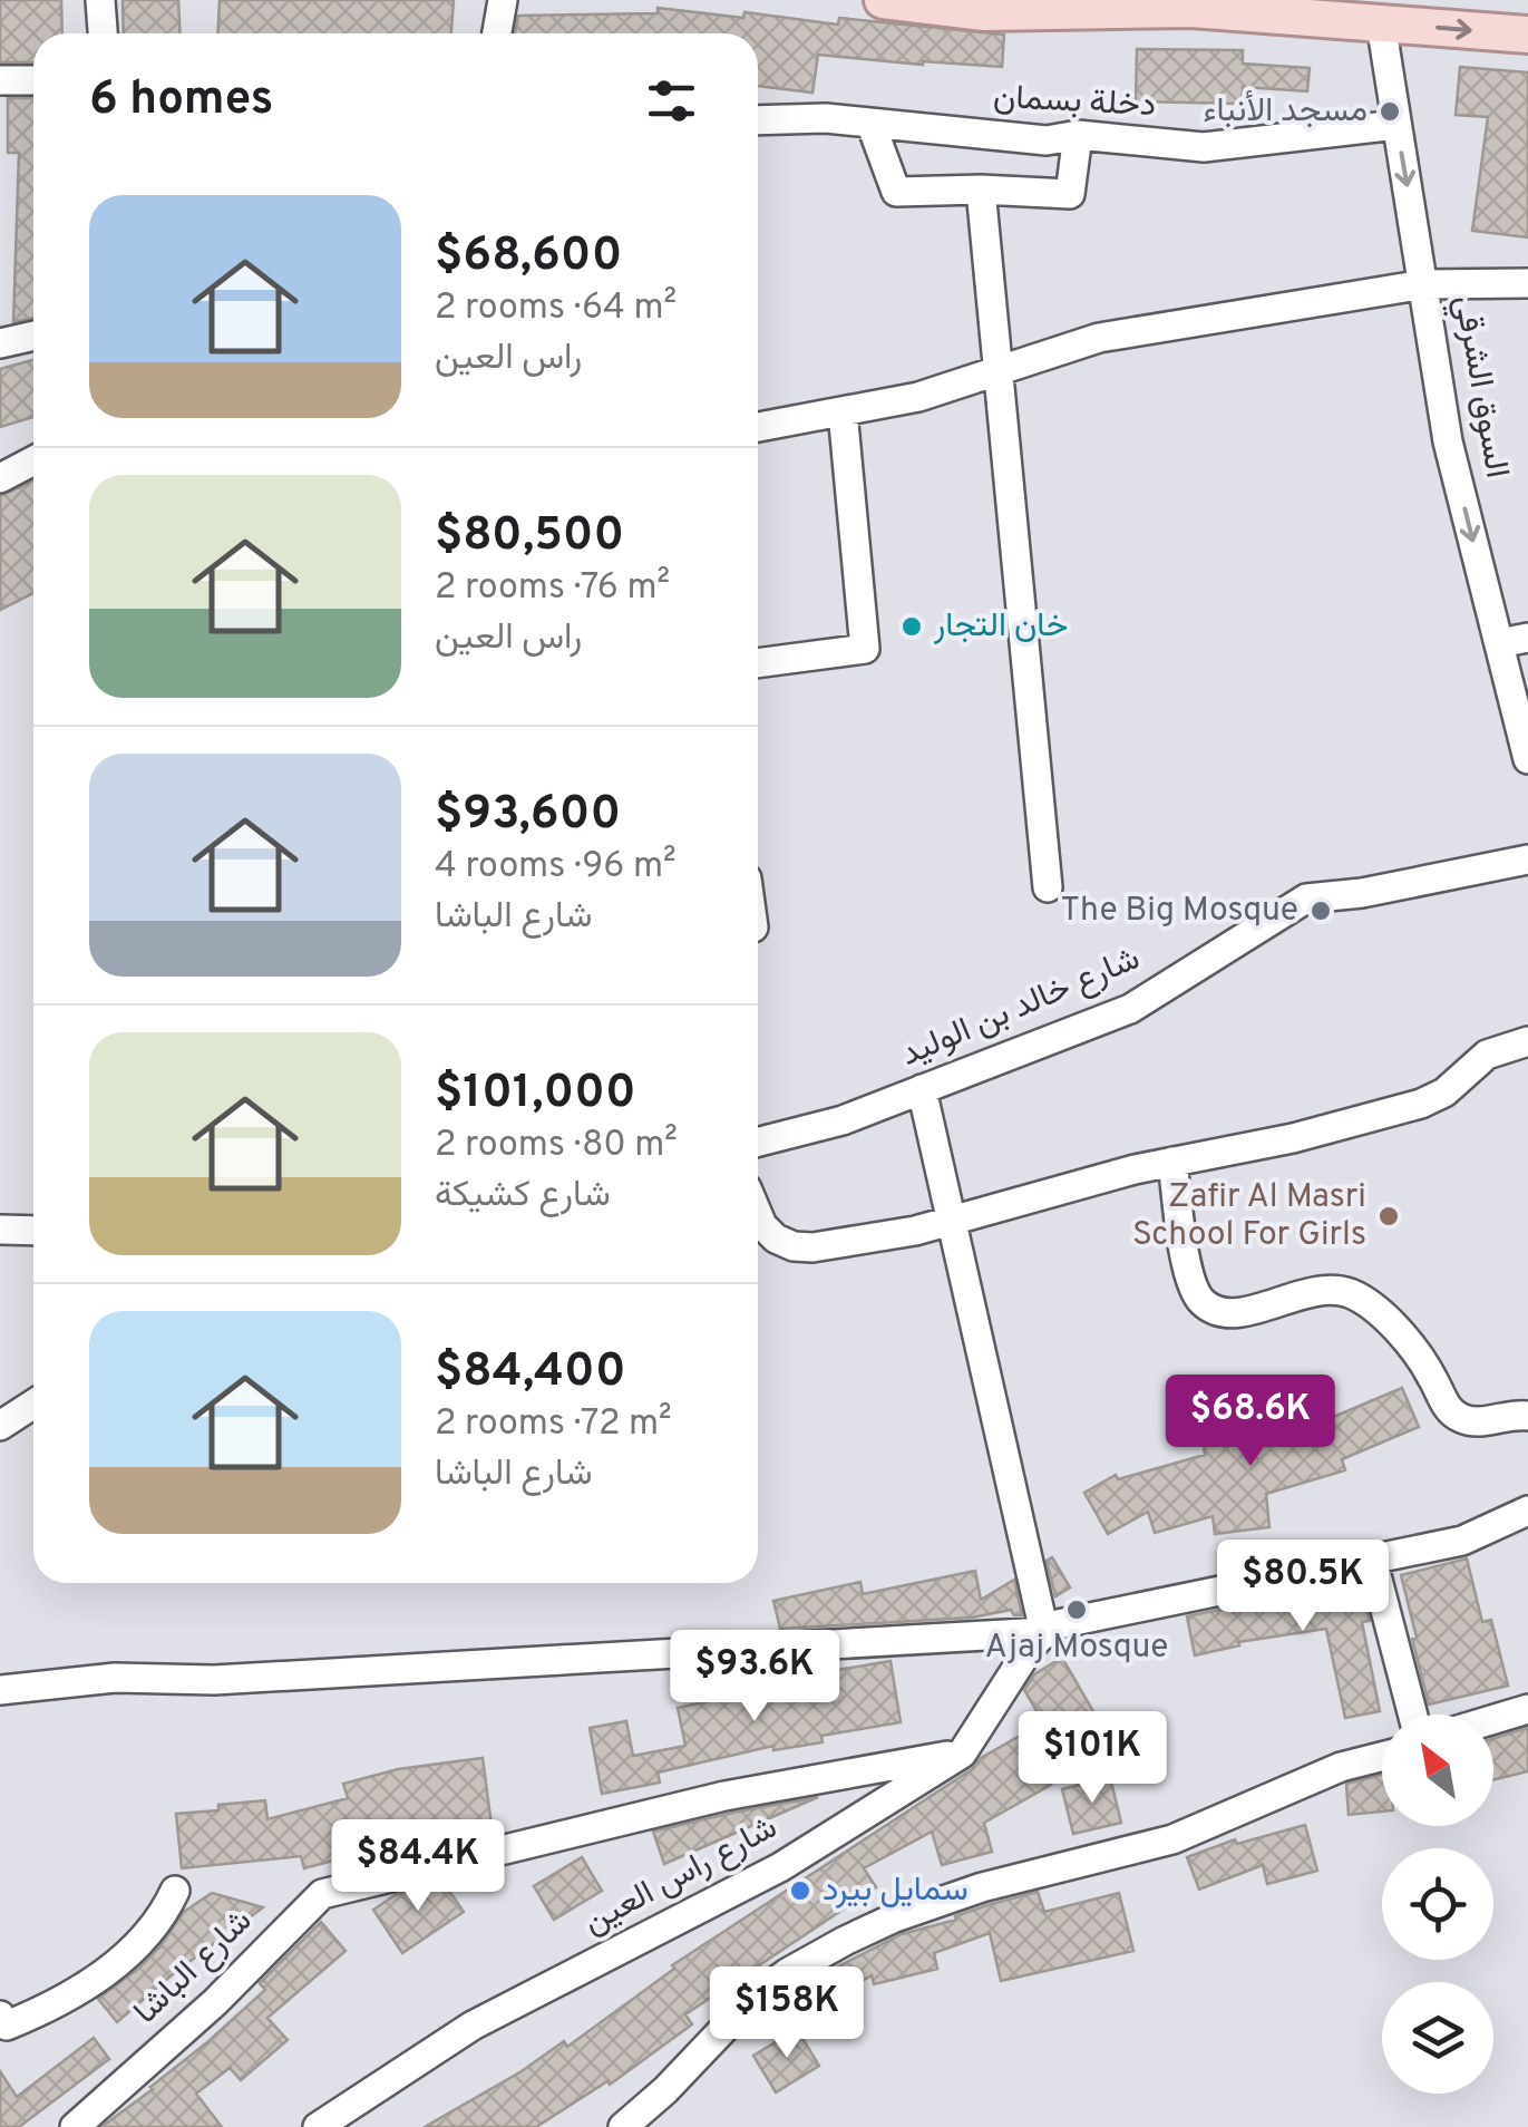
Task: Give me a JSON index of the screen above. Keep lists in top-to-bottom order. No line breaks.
{"streets":{"street":["دخلة بسمان","السوق الشرقي","شارع خالد بن الوليد","شارع راس العين","شارع الباشا"]},"crossings":[["دخلة بسمان","السوق الشرقي"],["شارع راس العين","شارع الباشا"]],"one_way":["السوق الشرقي"],"places":["مسجد الأنباء","خان التجار","The Big Mosque","Zafir Al Masri School For Girls","Ajaj Mosque","سمايل بيرد"],"north":"top left","page":{"heading":"6 homes","list":[{"name":"$68,600","note":"2 rooms · 64 m² · راس العين"},{"name":"$80,500","note":"2 rooms · 76 m² · راس العين"},{"name":"$93,600","note":"4 rooms · 96 m² · شارع الباشا"},{"name":"$101,000","note":"2 rooms · 80 m² · شارع كشيكة"},{"name":"$84,400","note":"2 rooms · 72 m² · شارع الباشا"}],"price":["$68.6K","$80.5K","$93.6K","$101K","$84.4K","$158K"]}}
